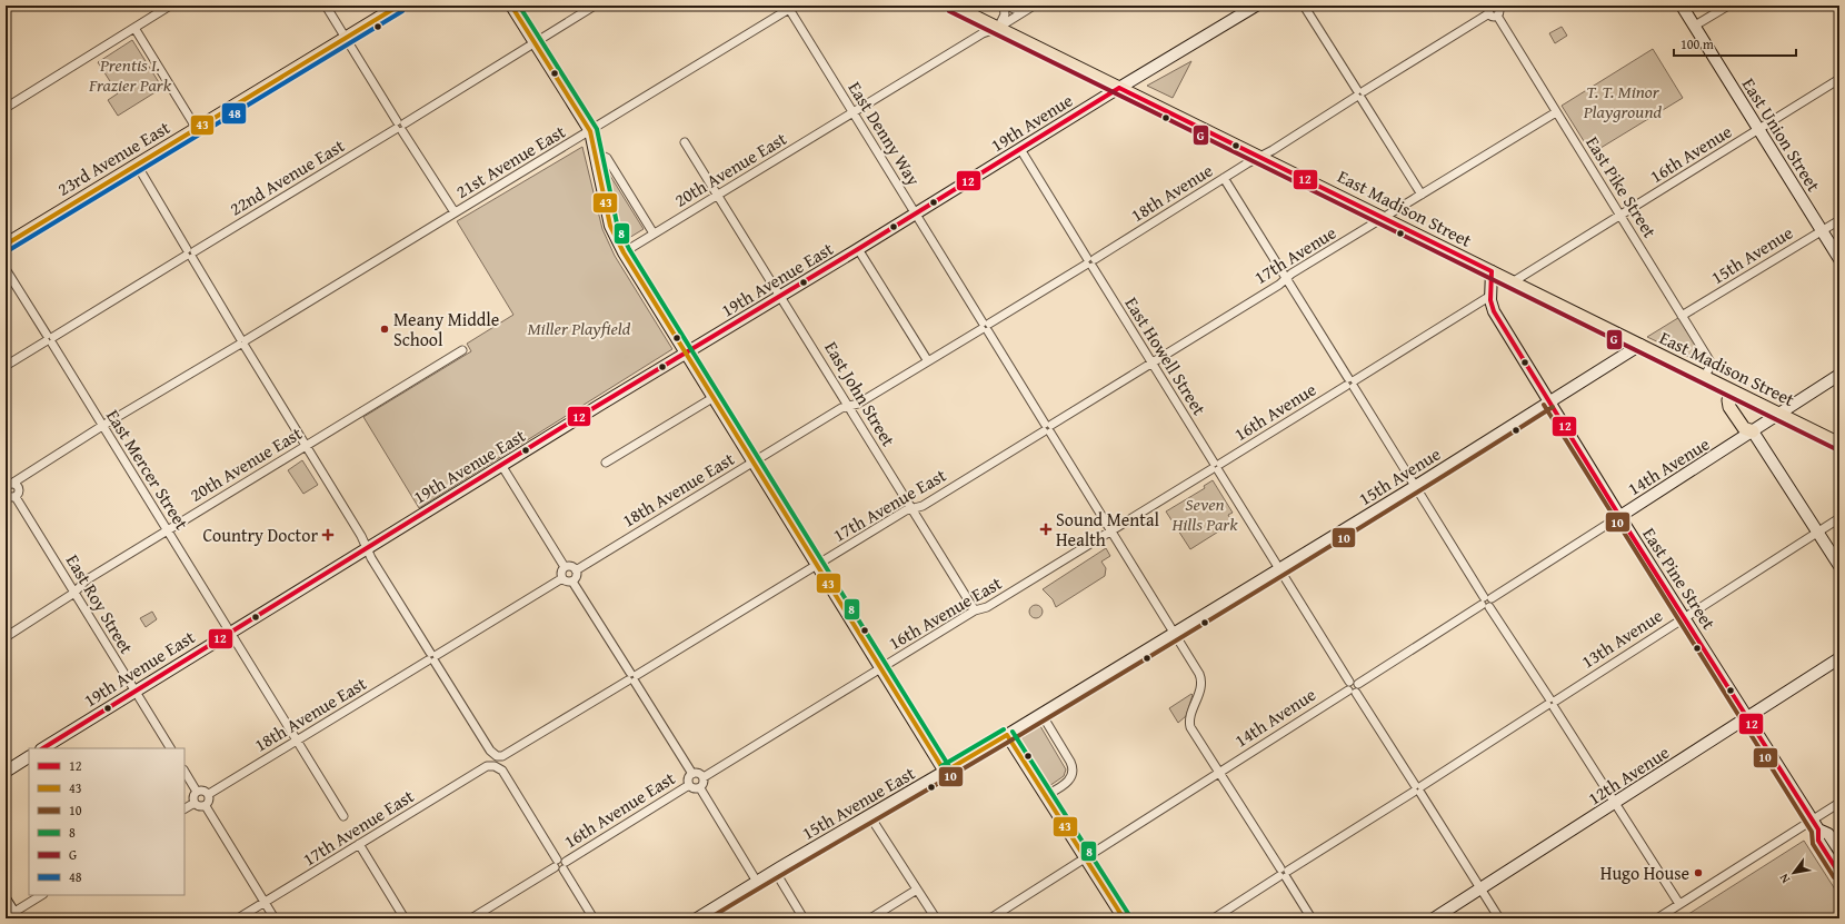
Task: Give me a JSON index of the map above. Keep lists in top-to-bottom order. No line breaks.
{"streets":{"main road":["23rd Avenue East","East Madison Street"],"street":["19th Avenue","East Denny Way","East Union Street","16th Avenue","21st Avenue East","20th Avenue East","22nd Avenue East","East Pike Street","18th Avenue","17th Avenue","15th Avenue","19th Avenue East","East Howell Street","East John Street","14th Avenue","East Mercer Street","18th Avenue East","17th Avenue East","East Pine Street","East Roy Street","16th Avenue East","13th Avenue","12th Avenue","15th Avenue East"]},"crossings":[["19th Avenue","East Denny Way"],["19th Avenue","East Madison Street"],["19th Avenue","19th Avenue East"],["19th Avenue","East Howell Street"],["East Denny Way","16th Avenue"],["East Denny Way","21st Avenue East"],["East Denny Way","20th Avenue East"],["East Denny Way","18th Avenue"],["East Denny Way","17th Avenue"],["East Denny Way","15th Avenue"],["East Denny Way","19th Avenue East"],["East Denny Way","14th Avenue"],["East Denny Way","18th Avenue East"],["East Denny Way","17th Avenue East"],["East Denny Way","16th Avenue East"],["East Denny Way","13th Avenue"],["East Denny Way","15th Avenue East"],["East Union Street","16th Avenue"],["East Union Street","15th Avenue"],["16th Avenue","East Pike Street"],["16th Avenue","East Madison Street"],["16th Avenue","East Howell Street"],["16th Avenue","East Pine Street"],["16th Avenue","16th Avenue East"],["21st Avenue East","East Mercer Street"],["20th Avenue East","East Madison Street"],["20th Avenue East","East John Street"],["20th Avenue East","East Mercer Street"],["20th Avenue East","East Roy Street"],["22nd Avenue East","East Mercer Street"],["East Pike Street","18th Avenue"],["East Pike Street","East Madison Street"],["East Pike Street","17th Avenue"],["East Pike Street","15th Avenue"],["18th Avenue","East Madison Street"],["18th Avenue","East Howell Street"],["18th Avenue","18th Avenue East"],["East Madison Street","17th Avenue"],["East Madison Street","15th Avenue"],["East Madison Street","14th Avenue"],["East Madison Street","East Pine Street"],["17th Avenue","East Howell Street"],["17th Avenue","17th Avenue East"],["15th Avenue","East Howell Street"],["15th Avenue","East Pine Street"],["15th Avenue","15th Avenue East"],["19th Avenue East","East John Street"],["19th Avenue East","East Mercer Street"],["19th Avenue East","East Roy Street"],["East Howell Street","14th Avenue"],["East John Street","18th Avenue East"],["East John Street","17th Avenue East"],["East John Street","16th Avenue East"],["14th Avenue","East Pine Street"],["East Mercer Street","18th Avenue East"],["18th Avenue East","17th Avenue East"],["17th Avenue East","16th Avenue East"],["East Pine Street","13th Avenue"],["East Pine Street","12th Avenue"]],"parks":["Prentis I. Frazier Park","T. T. Minor Playground","Miller Playfield","Seven Hills Park"],"places":{"other":["Meany Middle School","Hugo House"],"health":["Sound Mental Health","Country Doctor"]},"lines":["transit line 43","transit line 8","transit line G","transit line 48","transit line 12","transit line 10"],"legend":["12","43","10","8","G","48"],"scale_bar":"100 m","north":"bottom left"}
